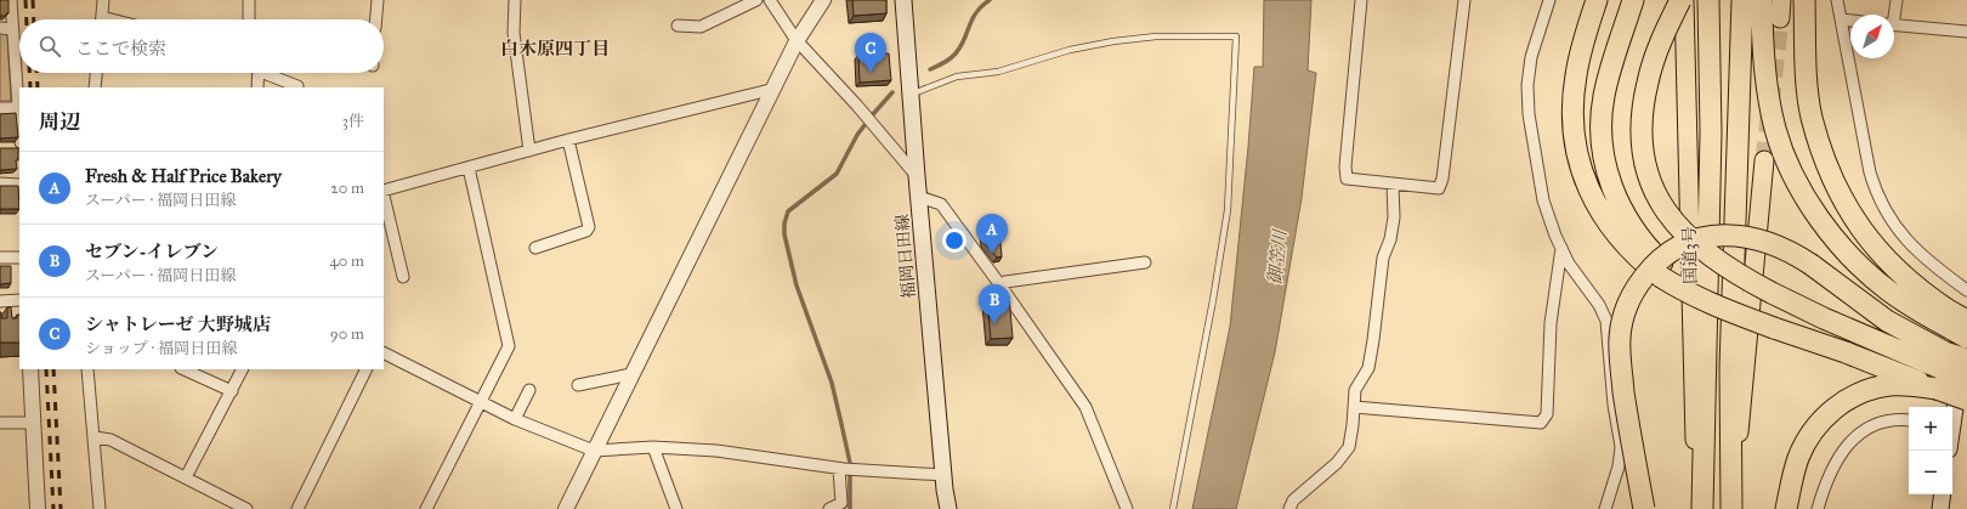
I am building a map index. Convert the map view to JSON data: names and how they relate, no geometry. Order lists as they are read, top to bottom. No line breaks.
{"streets":{"highway":["国道3号"],"main road":["福岡日田線"]},"districts":["白木原四丁目"],"water":["御笠川"],"north":"top right","page":{"search":"ここで検索","pins":["C","A","B"],"heading":["周辺","3件"],"list":[{"mark":"A","name":"Fresh & Half Price Bakery","note":"スーパー · 福岡日田線","value":"20 m"},{"mark":"B","name":"セブン-イレブン","note":"スーパー · 福岡日田線","value":"40 m"},{"mark":"C","name":"シャトレーゼ 大野城店","note":"ショップ · 福岡日田線","value":"90 m"}],"map_buttons":["+","−"]}}
